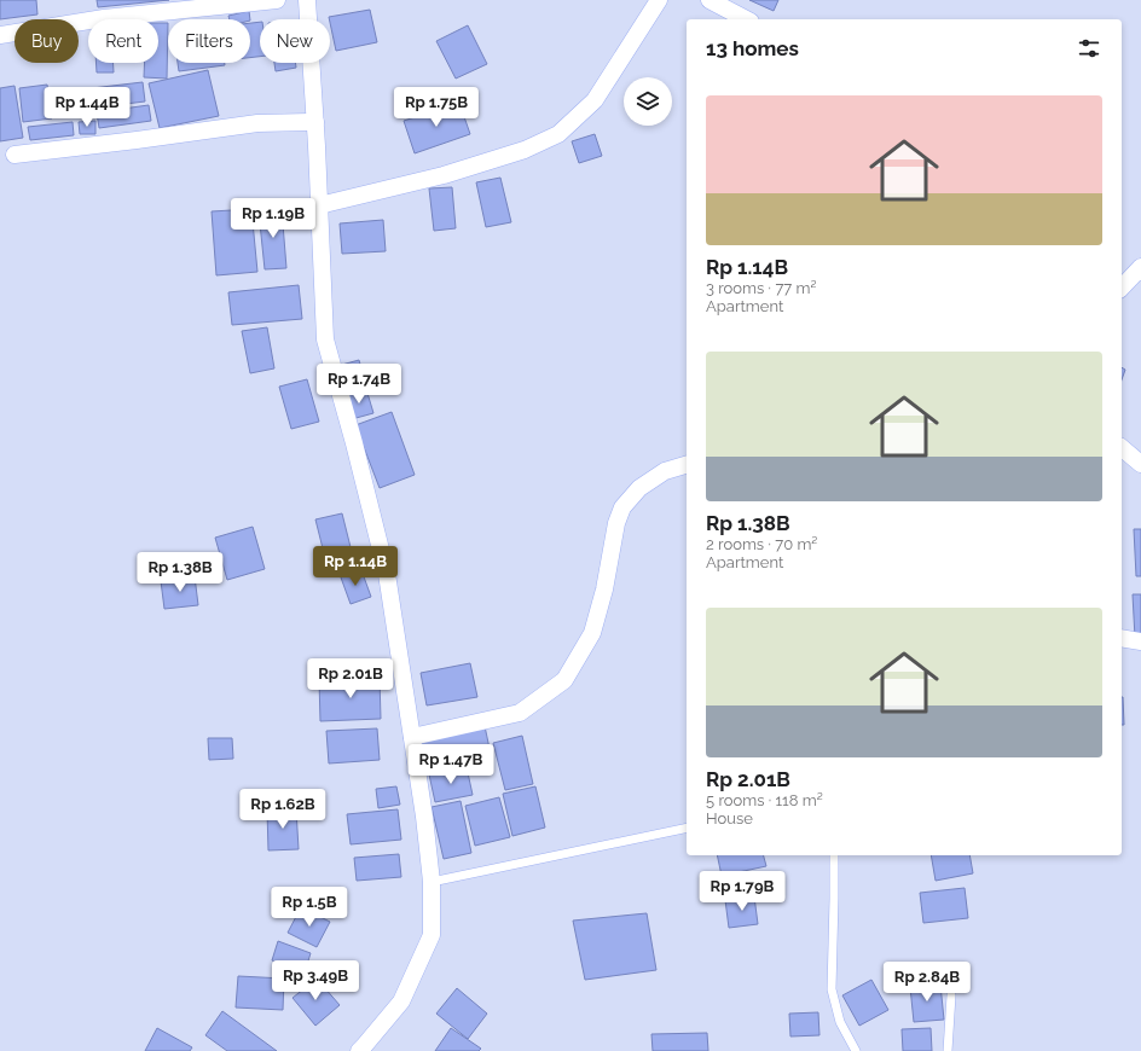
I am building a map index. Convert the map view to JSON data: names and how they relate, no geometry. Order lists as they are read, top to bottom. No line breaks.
{"page":{"chip":["Buy","Rent","Filters","New"],"heading":"13 homes","list":[{"name":"Rp 1.14B","note":"3 rooms · 77 m² · Apartment"},{"name":"Rp 1.38B","note":"2 rooms · 70 m² · Apartment"},{"name":"Rp 2.01B","note":"5 rooms · 118 m² · House"}],"price":["Rp 1.44B","Rp 1.75B","Rp 1.19B","Rp 1.74B","Rp 1.14B","Rp 1.38B","Rp 2.01B","Rp 1.47B","Rp 1.62B","Rp 1.79B","Rp 1.5B","Rp 3.49B","Rp 2.84B"]}}
